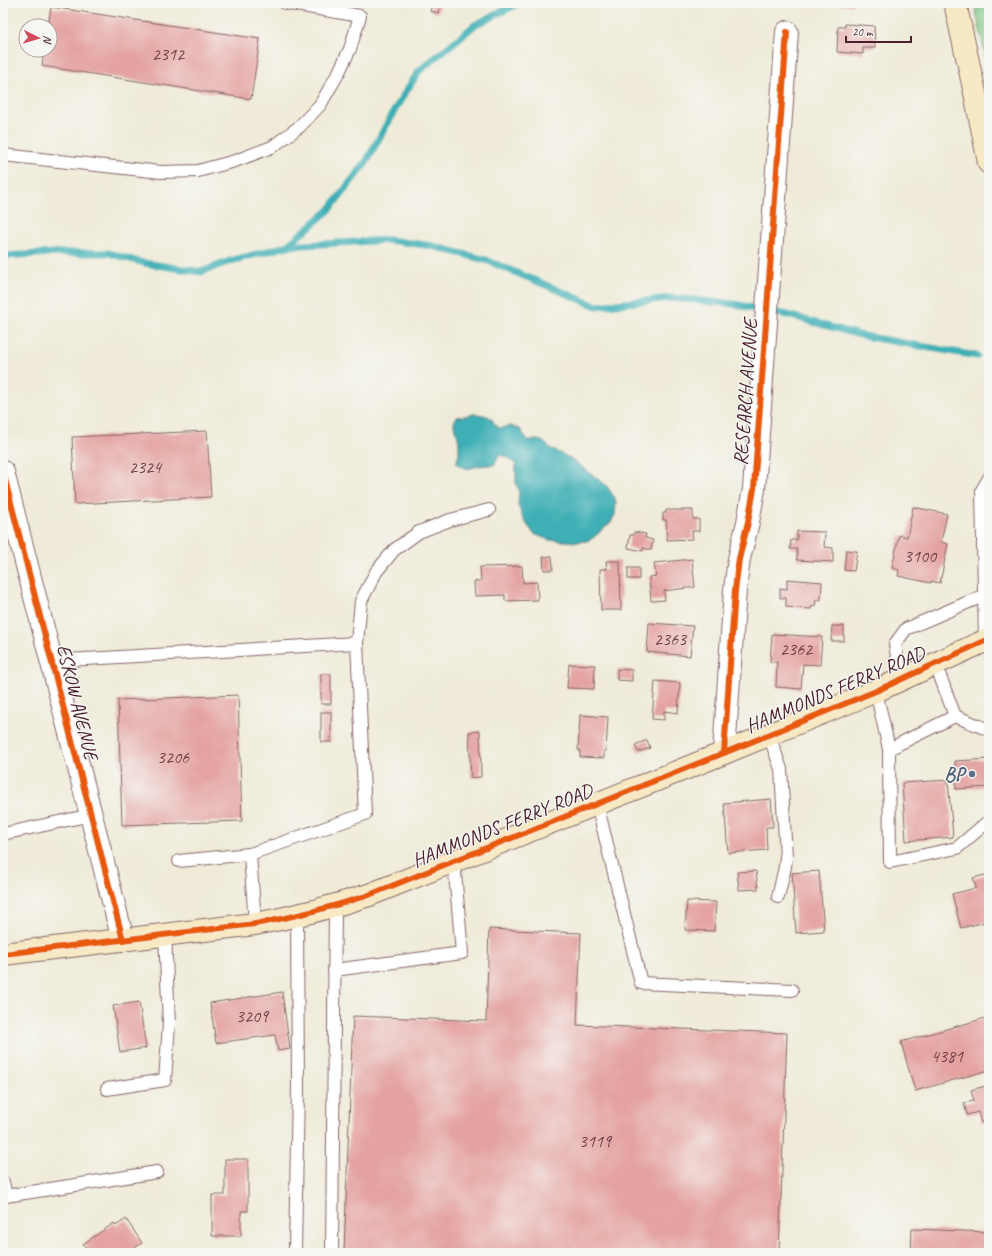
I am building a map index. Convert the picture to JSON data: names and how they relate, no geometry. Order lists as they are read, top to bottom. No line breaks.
{"streets":{"street":["RESEARCH AVENUE","HAMMONDS FERRY ROAD","ESKOW AVENUE"]},"crossings":[["RESEARCH AVENUE","HAMMONDS FERRY ROAD"],["HAMMONDS FERRY ROAD","ESKOW AVENUE"]],"places":["BP"],"house_numbers":["2312","2324","3100","2363","2362","3206","3209","4381","3119"],"scale_bar":"20 m","north":"right"}
